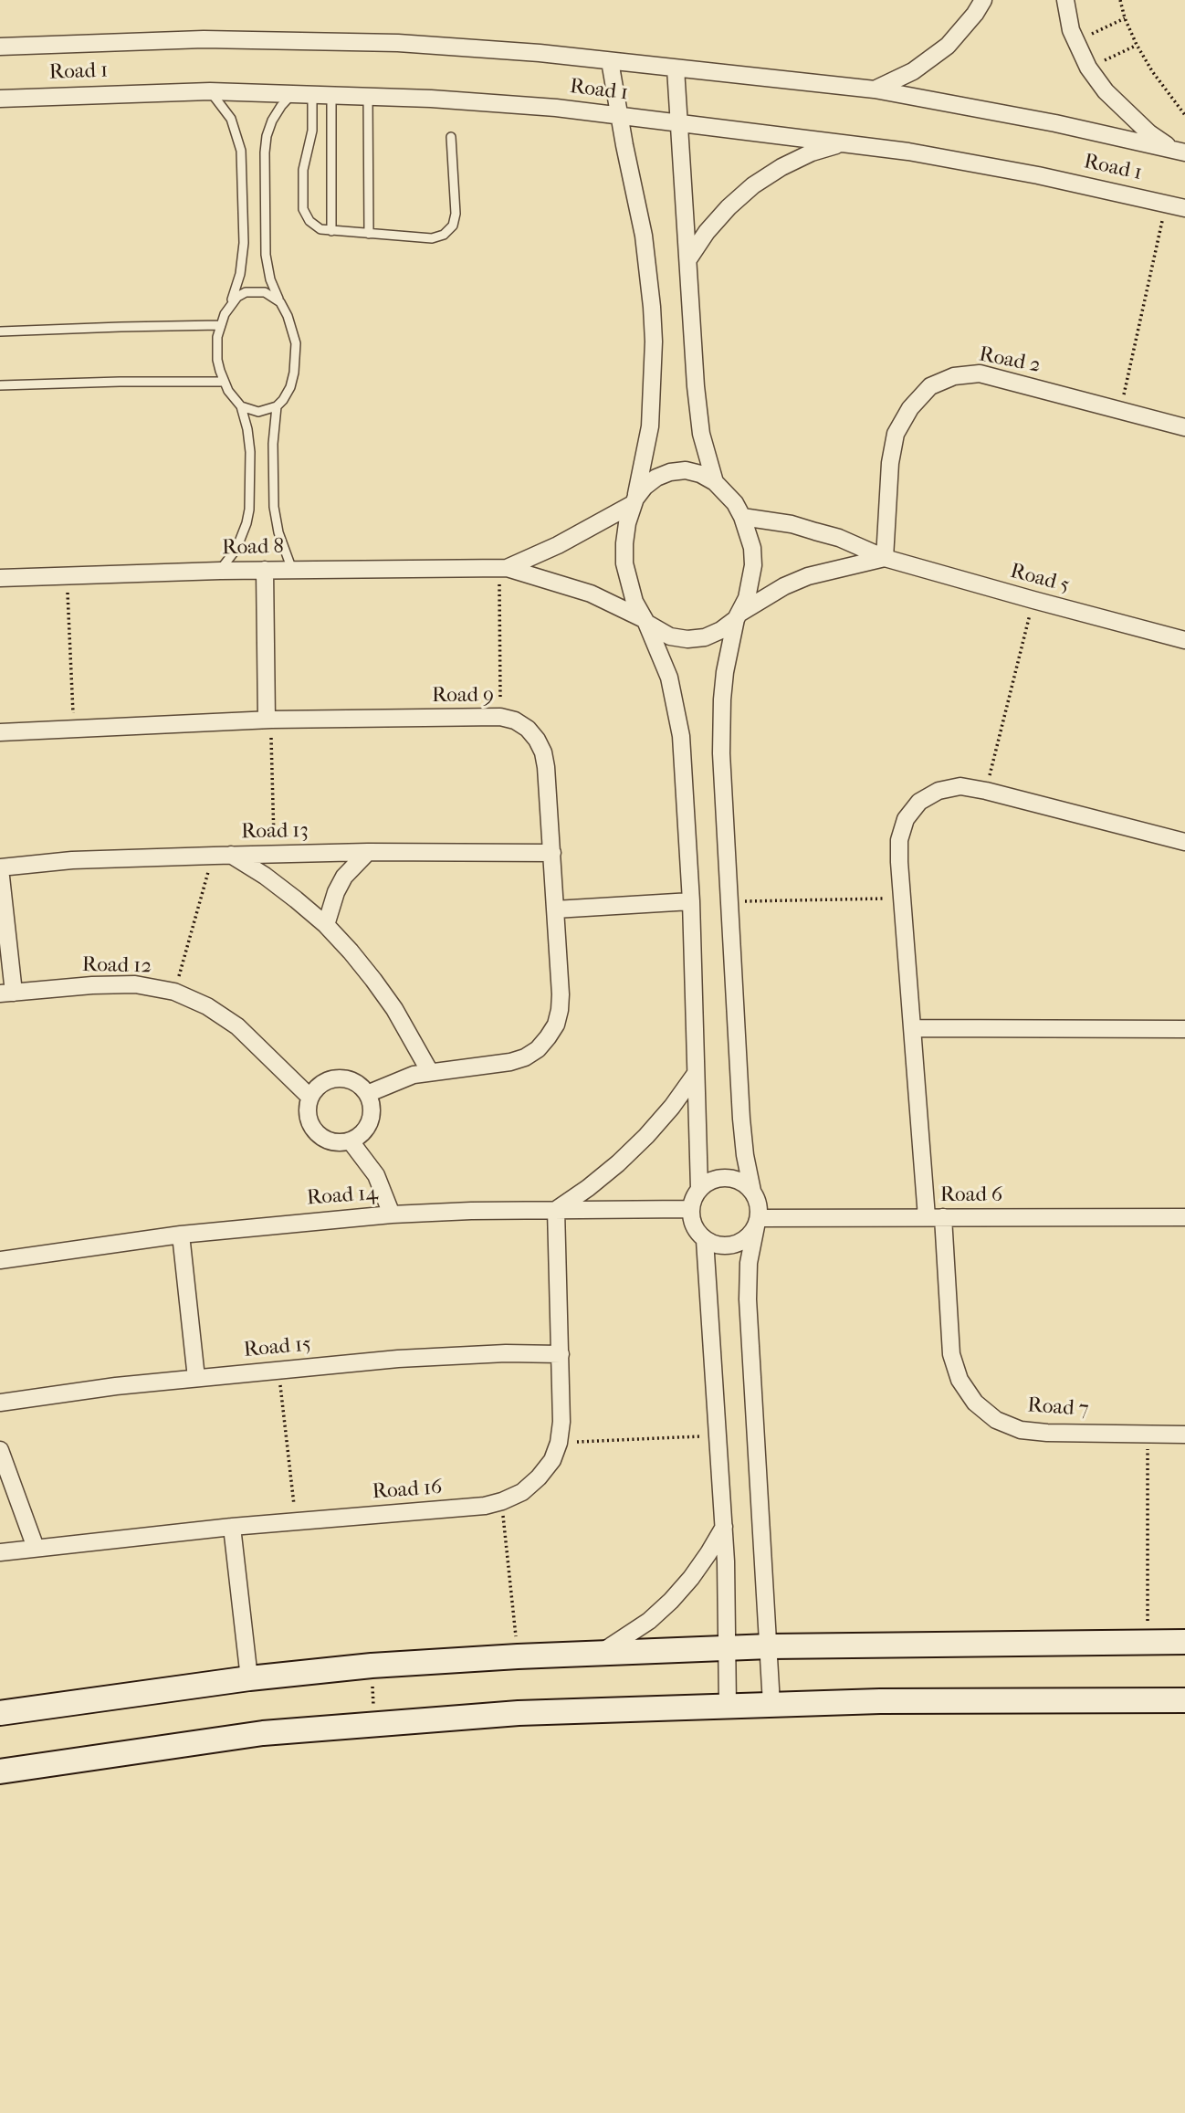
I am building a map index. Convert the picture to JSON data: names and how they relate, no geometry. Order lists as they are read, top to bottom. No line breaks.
{"streets":{"street":["Road 1","Road 2","Road 8","Road 5","Road 9","Road 13","Road 12","Road 6","Road 14","Road 15","Road 7","Road 16"]},"crossings":[["Road 2","Road 5"],["Road 8","Road 5"],["Road 9","Road 13"],["Road 9","Road 12"],["Road 6","Road 14"],["Road 6","Road 7"],["Road 14","Road 16"],["Road 15","Road 16"]]}
